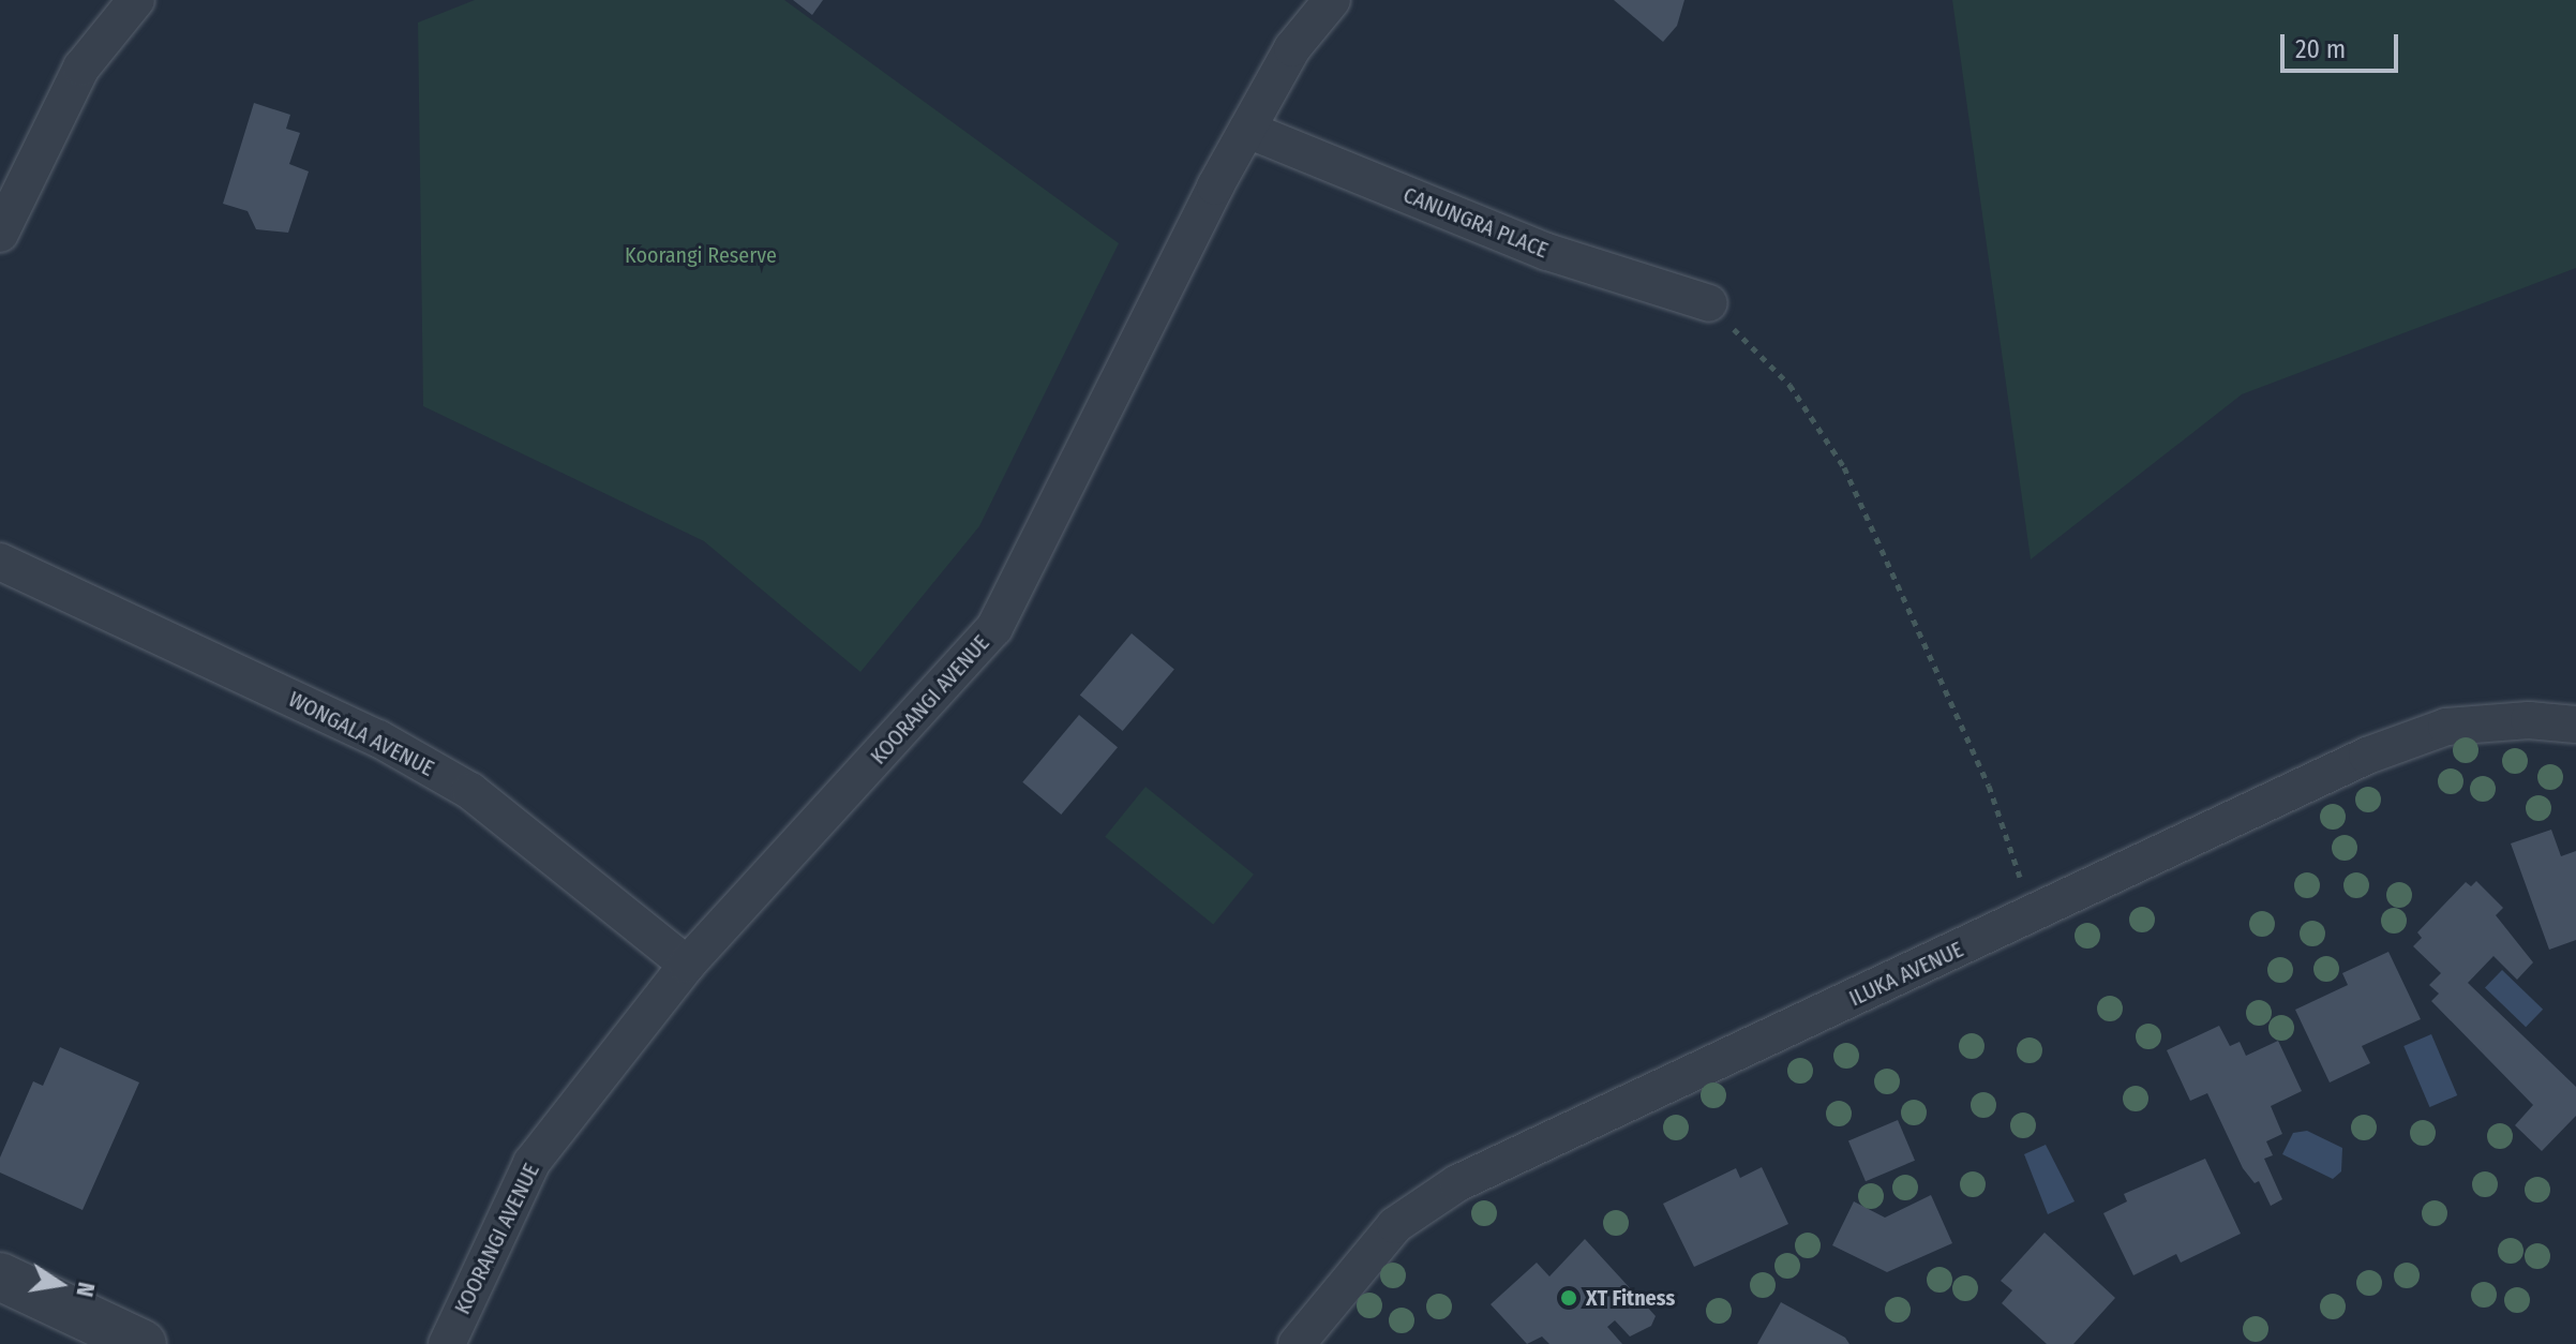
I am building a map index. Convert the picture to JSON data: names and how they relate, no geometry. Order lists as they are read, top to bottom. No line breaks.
{"streets":{"street":["CANUNGRA PLACE","KOORANGI AVENUE","WONGALA AVENUE","ILUKA AVENUE"]},"crossings":[["CANUNGRA PLACE","KOORANGI AVENUE"],["KOORANGI AVENUE","WONGALA AVENUE"]],"parks":["Koorangi Reserve"],"places":["XT Fitness"],"scale_bar":"20 m","north":"right"}
